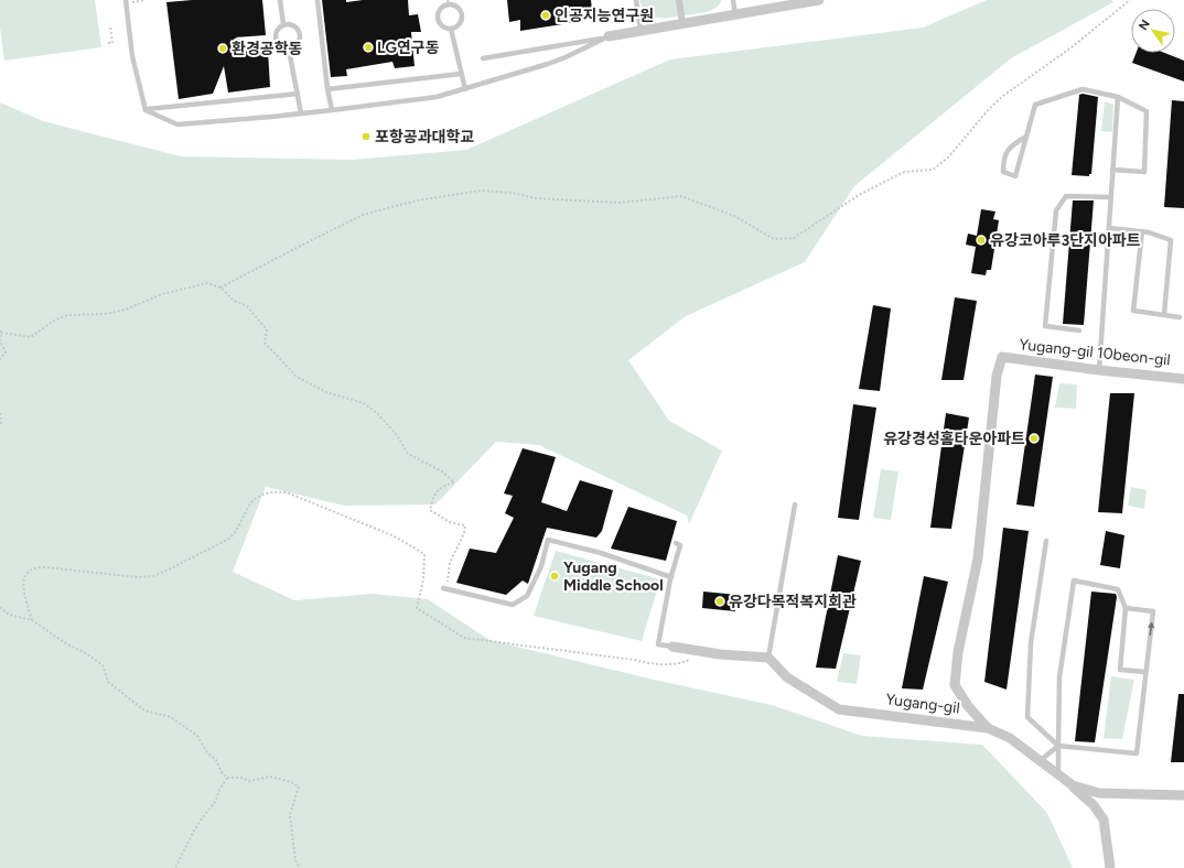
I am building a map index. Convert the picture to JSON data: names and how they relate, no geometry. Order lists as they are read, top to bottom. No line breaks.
{"streets":{"street":["Yugang-gil 10beon-gil","Yugang-gil"]},"crossings":[["Yugang-gil 10beon-gil","Yugang-gil"]],"places":["인공지능연구원","LG연구동","환경공학동","포항공과대학교","유강코아루3단지아파트","유강경성홈타운아파트","Yugang Middle School","유강다목적복지회관"],"north":"top left"}
